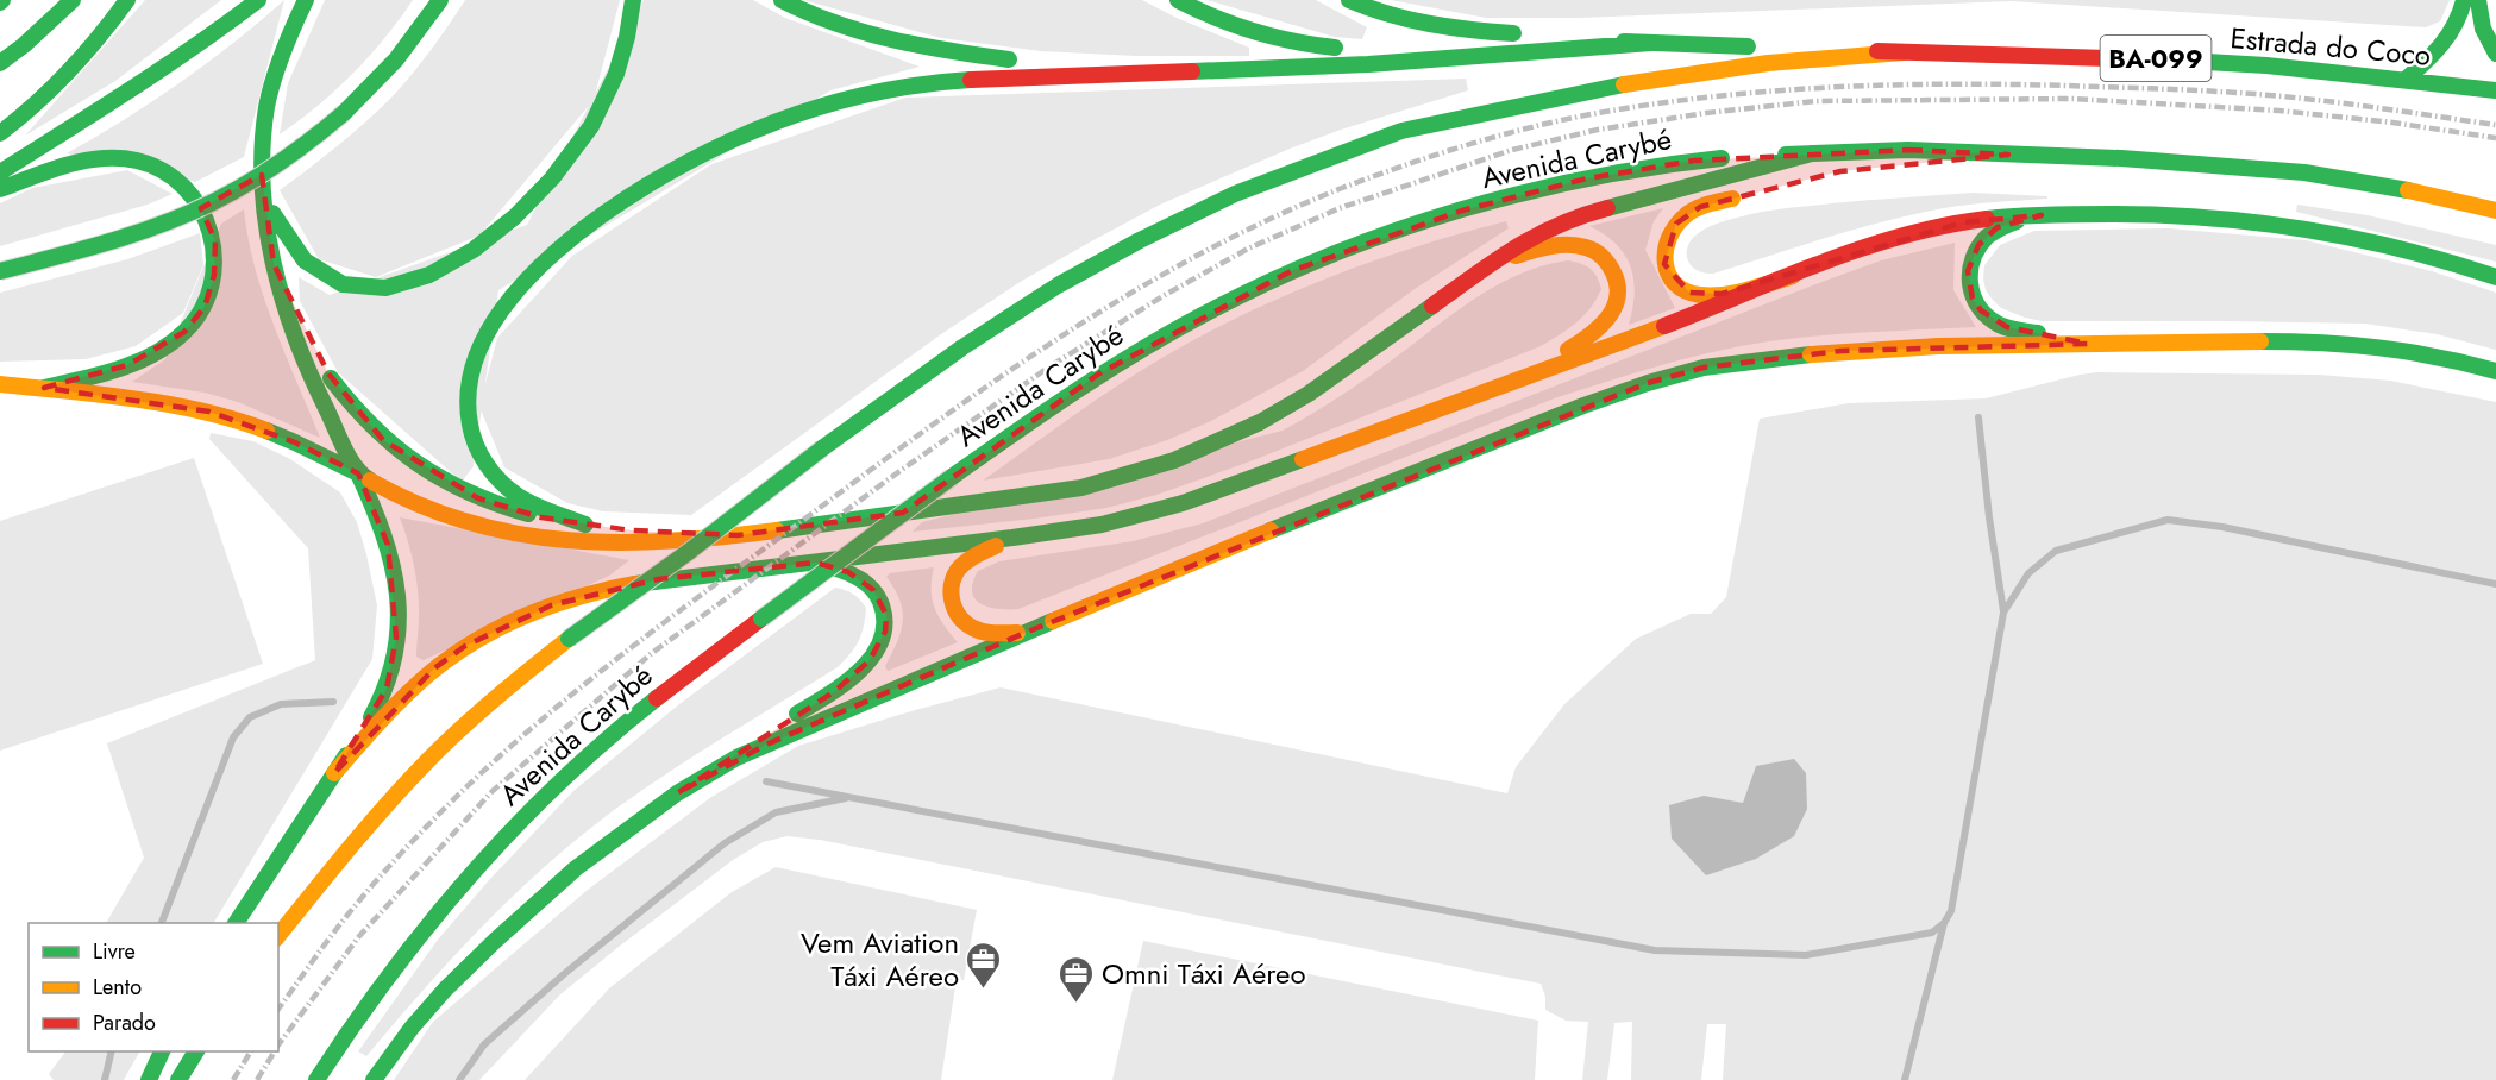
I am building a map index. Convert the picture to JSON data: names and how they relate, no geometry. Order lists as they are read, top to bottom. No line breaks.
{"streets":{"main road":["Estrada do Coco","BA-099","Avenida Carybé"]},"places":{"office":["Vem Aviation Táxi Aéreo","Omni Táxi Aéreo"]},"legend":["Livre","Lento","Parado"]}
